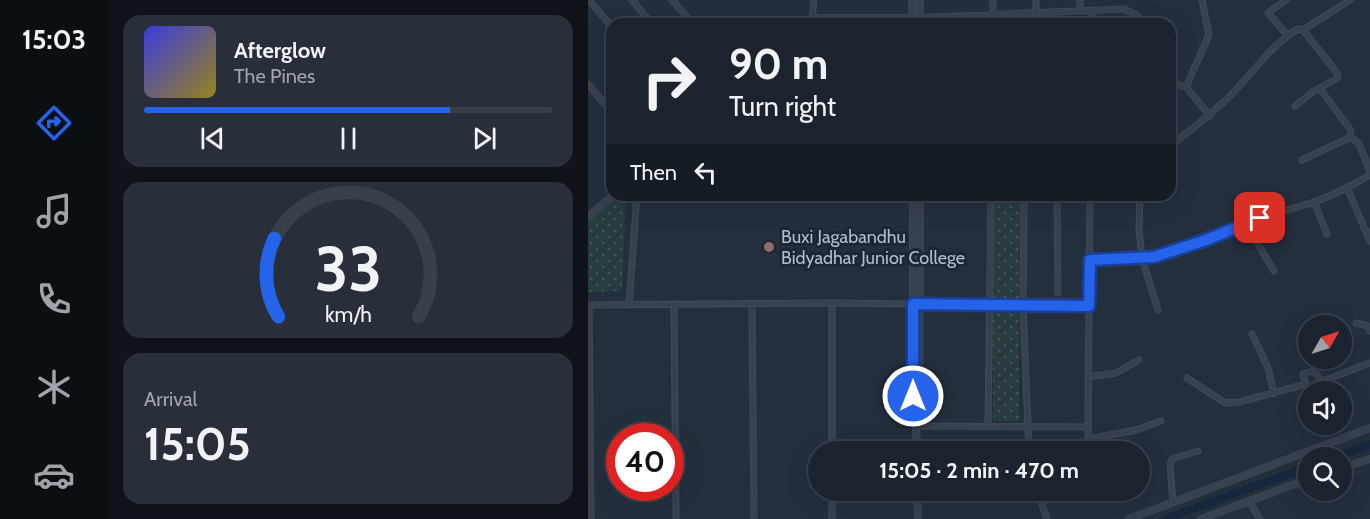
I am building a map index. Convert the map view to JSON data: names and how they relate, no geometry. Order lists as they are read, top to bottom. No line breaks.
{"places":["Buxi Jagabandhu Bidyadhar Junior College"],"north":"top right","page":{"tabs":"15:03","turn":["90 m","Turn right"],"song":["Afterglow","The Pines"],"then":"Then","tile":["Arrival","15:05"],"limit":"40","trip":"15:05 · 2 min · 470 m","gauge":["33","km/h"]}}
